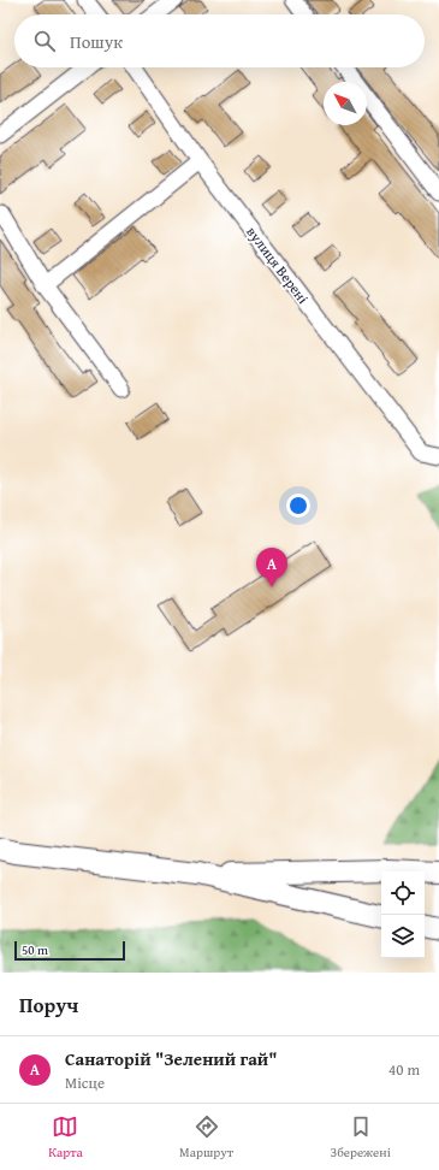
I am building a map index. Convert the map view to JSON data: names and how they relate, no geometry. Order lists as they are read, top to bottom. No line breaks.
{"streets":{"street":["вулиця Верені"]},"scale_bar":"50 m","north":"top left","page":{"search":"Пошук","pins":"A","scale":"50 m","heading":"Поруч","list":[{"mark":"A","name":"Санаторій \"Зелений гай\"","note":"Місце","value":"40 m"}],"nav":["Карта","Маршрут","Збережені"]}}
